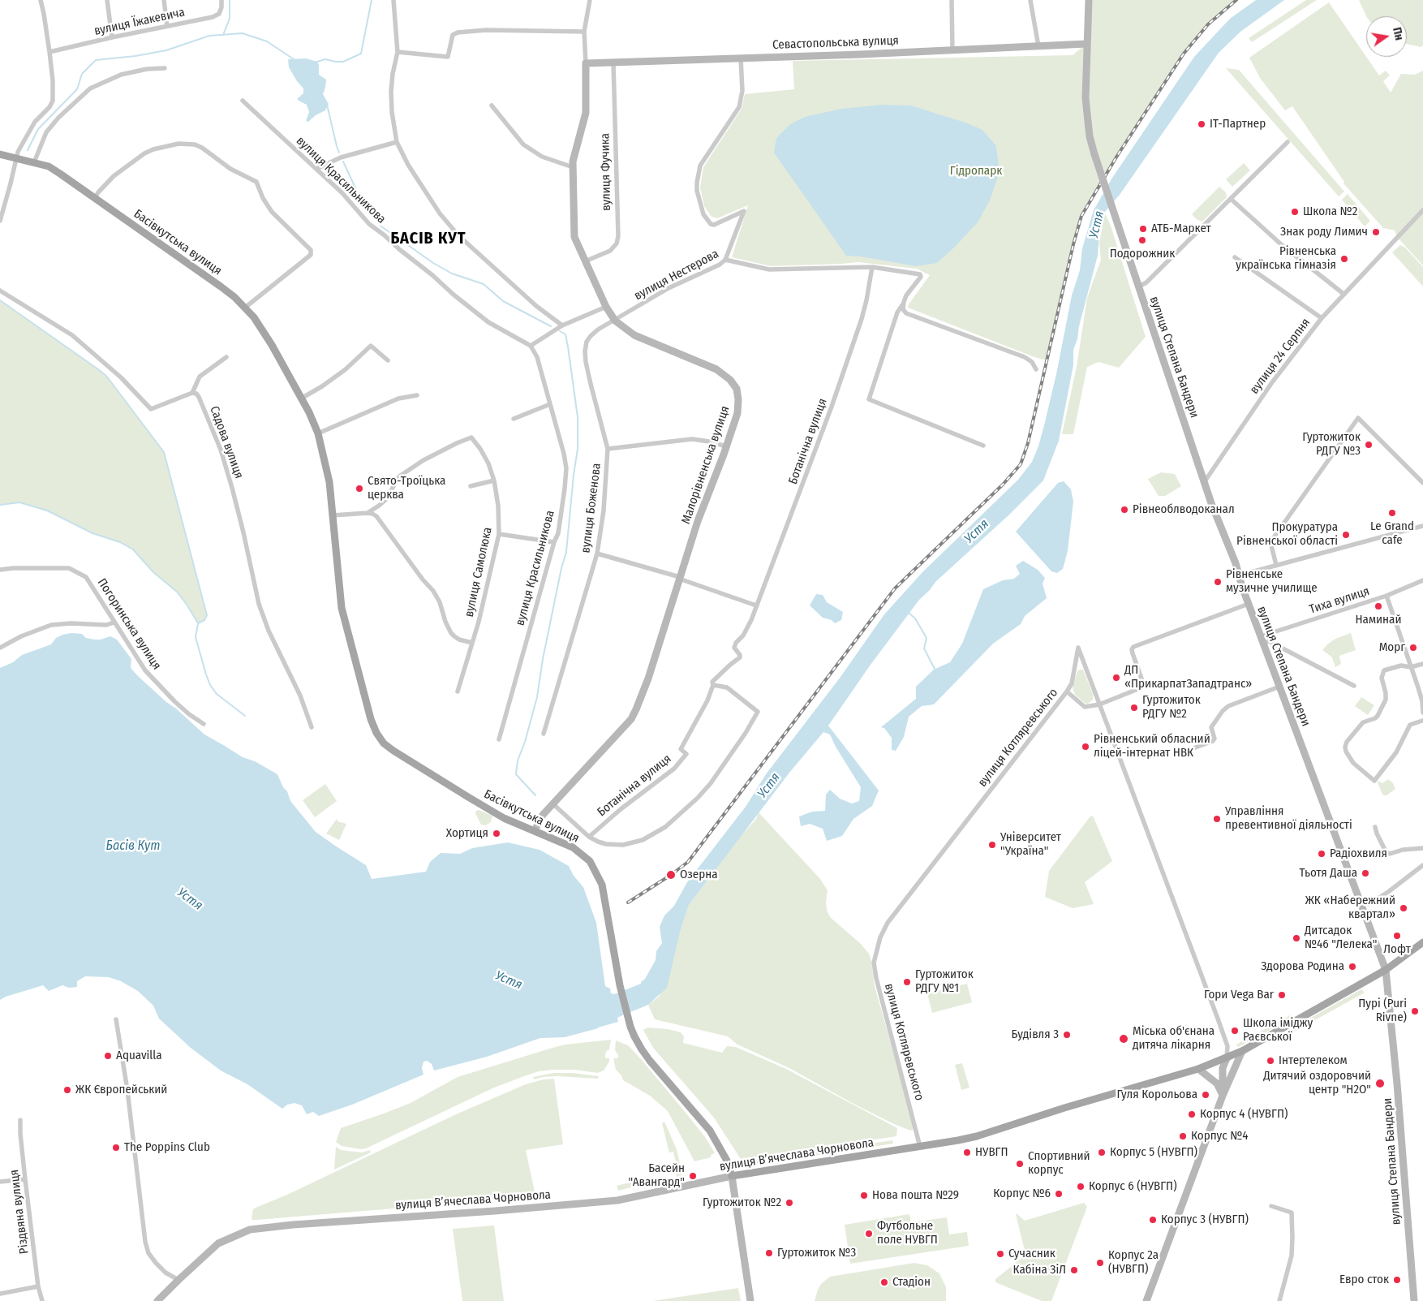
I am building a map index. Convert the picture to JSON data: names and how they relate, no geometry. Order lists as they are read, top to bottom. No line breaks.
{"streets":{"main road":["Севастопольська вулиця","Басівкутська вулиця","вулиця Степана Бандери","Малорівненська вулиця","вулиця Вʼячеслава Чорновола"],"street":["вулиця Їжакевича","вулиця Фучика","вулиця Красильникова","вулиця Нестерова","вулиця 24 Серпня","Ботанічна вулиця","Садова вулиця","вулиця Боженова","вулиця Самолюка","Тиха вулиця","Погоринська вулиця","вулиця Котляревського","Різдвяна вулиця"]},"crossings":[["Севастопольська вулиця","вулиця Фучика"],["Севастопольська вулиця","вулиця Степана Бандери"],["Севастопольська вулиця","Малорівненська вулиця"],["вулиця Фучика","Малорівненська вулиця"],["Басівкутська вулиця","Малорівненська вулиця"],["Басівкутська вулиця","вулиця Вʼячеслава Чорновола"],["вулиця Нестерова","Ботанічна вулиця"],["вулиця Нестерова","Малорівненська вулиця"],["вулиця Нестерова","вулиця Боженова"],["вулиця 24 Серпня","вулиця Степана Бандери"],["вулиця Степана Бандери","Тиха вулиця"],["вулиця Степана Бандери","вулиця Вʼячеслава Чорновола"],["Малорівненська вулиця","вулиця Боженова"],["вулиця Котляревського","вулиця Вʼячеслава Чорновола"]],"districts":["БАСІВ КУТ"],"water":["Устя","Басів Кут"],"parks":["Гідропарк"],"places":["ІТ-Партнер","Школа №2","АТБ-Маркет","Знак роду Лимич","Подорожник","Рівненська українська гімназія","Гуртожиток РДГУ №3","Свято-Троїцька церква","Рівнеоблводоканал","Le Grand cafe","Прокуратура Рівненської області","Рівненське музичне училище","Наминай","Морг","ДП «ПрикарпатЗападтранс»","Гуртожиток РДГУ №2","Рівненський обласний ліцей-інтернат НВК","Управління превентивної діяльності","Хортиця","Університет \"Україна\"","Радіохвиля","Тьотя Даша","Озерна","ЖК «Набережний квартал»","Лофт","Дитсадок №46 \"Лелека\"","Здорова Родина","Гуртожиток РДГУ №1","Гори Vega Bar","Пурі (Puri Rivne)","Школа іміджу Раєвської","Будівля 3","Міська об'єнана дитяча лікарня","Aquavilla","Інтертелеком","Дитячий оздоровчий центр \"H2O\"","ЖК Європейський","Гуля Корольова","Корпус 4 (НУВГП)","Корпус №4","The Poppins Club","НУВГП","Корпус 5 (НУВГП)","Спортивний корпус","Басейн \"Авангард\"","Корпус 6 (НУВГП)","Корпус №6","Нова пошта №29","Гуртожиток №2","Корпус 3 (НУВГП)","Футбольне поле НУВГП","Гуртожиток №3","Сучасник","Корпус 2а (НУВГП)","Кабіна ЗіЛ","Евро сток","Стадіон"],"north":"right"}
